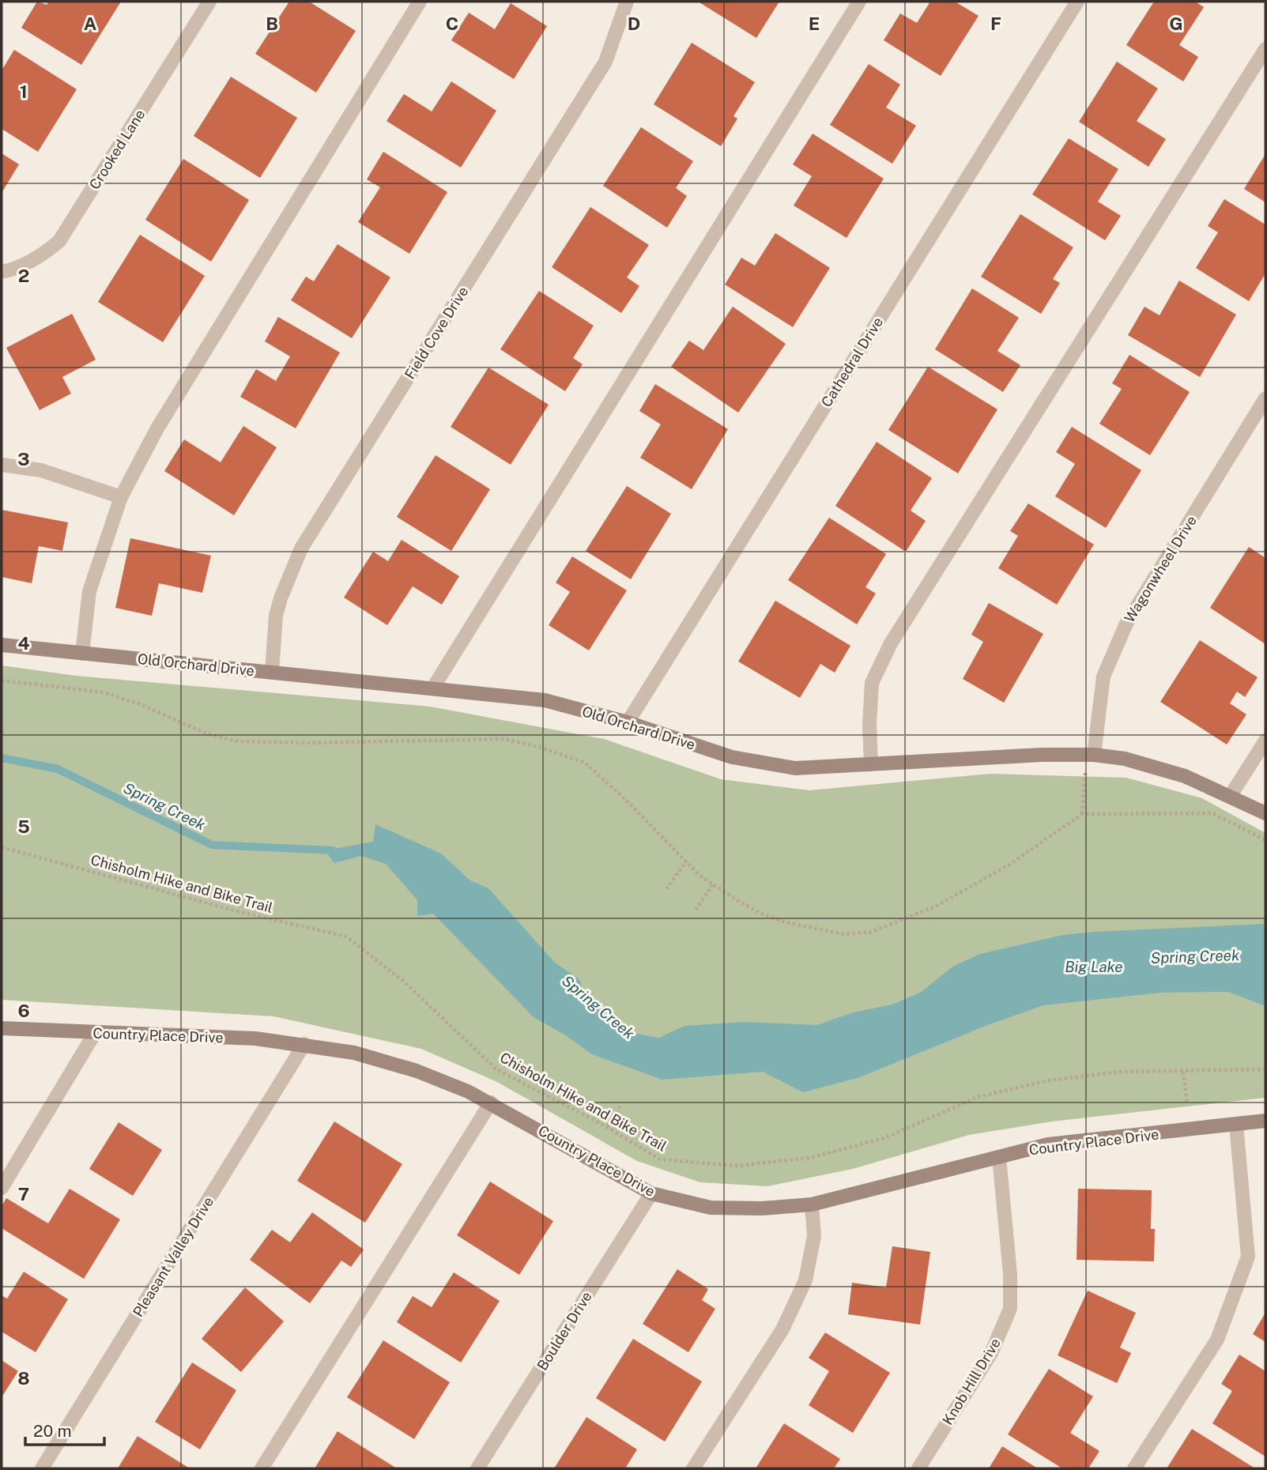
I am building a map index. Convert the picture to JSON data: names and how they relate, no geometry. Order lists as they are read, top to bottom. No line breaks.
{"streets":{"street":["Crooked Lane","Field Cove Drive","Cathedral Drive","Wagonwheel Drive","Old Orchard Drive","Country Place Drive","Pleasant Valley Drive","Boulder Drive","Knob Hill Drive"],"path":["Chisholm Hike and Bike Trail"]},"crossings":[["Field Cove Drive","Old Orchard Drive"],["Cathedral Drive","Old Orchard Drive"],["Wagonwheel Drive","Old Orchard Drive"],["Country Place Drive","Pleasant Valley Drive"],["Country Place Drive","Boulder Drive"],["Country Place Drive","Knob Hill Drive"]],"water":["Spring Creek","Big Lake"],"scale_bar":"20 m","grid":{"columns":["A","B","C","D","E","F","G"],"rows":["1","2","3","4","5","6","7","8"]}}
